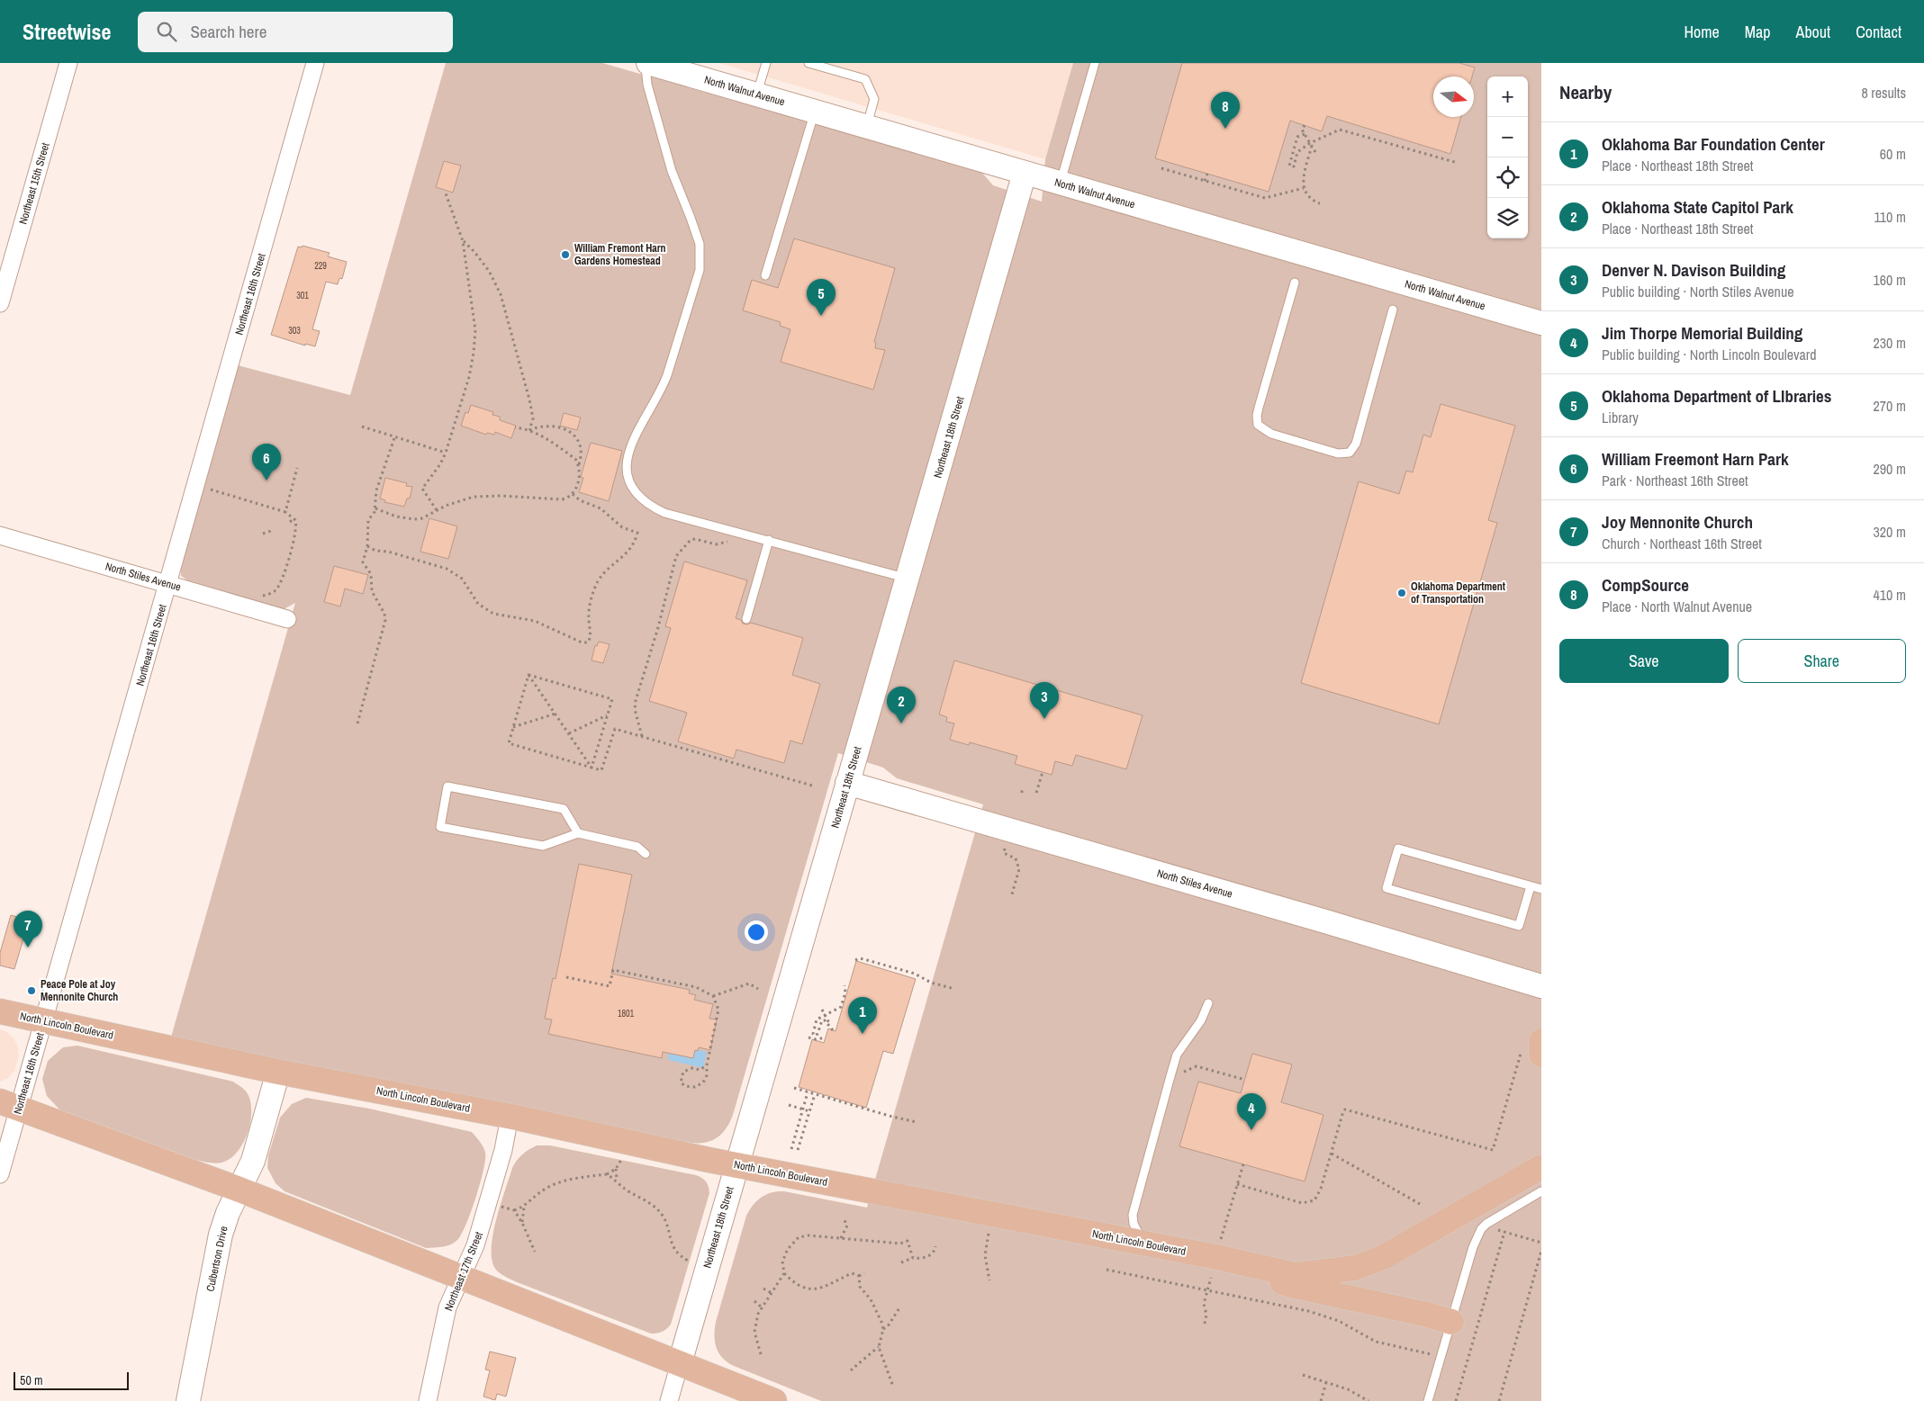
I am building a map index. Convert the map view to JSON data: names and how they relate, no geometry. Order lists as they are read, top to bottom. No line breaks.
{"streets":{"main road":["North Lincoln Boulevard"],"street":["North Walnut Avenue","Northeast 15th Street","Northeast 16th Street","Northeast 18th Street","North Stiles Avenue","Culbertson Drive","Northeast 17th Street"]},"crossings":[["North Walnut Avenue","Northeast 18th Street"],["Northeast 16th Street","North Stiles Avenue"],["Northeast 16th Street","North Lincoln Boulevard"],["Northeast 18th Street","North Stiles Avenue"],["Northeast 18th Street","North Lincoln Boulevard"],["North Lincoln Boulevard","Culbertson Drive"],["North Lincoln Boulevard","Northeast 17th Street"]],"places":["William Fremont Harn Gardens Homestead","Oklahoma Department of Transportation","Peace Pole at Joy Mennonite Church"],"house_numbers":["229","301","303","1801"],"scale_bar":"50 m","north":"right","page":{"header":"Streetwise","search":"Search here","nav":["Home","Map","About","Contact"],"heading":["Nearby","8 results"],"map_buttons":["+","−"],"pins":["8","5","6","3","2","7","1","4"],"list":[{"mark":"1","name":"Oklahoma Bar Foundation Center","note":"Place · Northeast 18th Street","value":"60 m"},{"mark":"2","name":"Oklahoma State Capitol Park","note":"Place · Northeast 18th Street","value":"110 m"},{"mark":"3","name":"Denver N. Davison Building","note":"Public building · North Stiles Avenue","value":"160 m"},{"mark":"4","name":"Jim Thorpe Memorial Building","note":"Public building · North Lincoln Boulevard","value":"230 m"},{"mark":"5","name":"Oklahoma Department of LIbraries","note":"Library","value":"270 m"},{"mark":"6","name":"William Freemont Harn Park","note":"Park · Northeast 16th Street","value":"290 m"},{"mark":"7","name":"Joy Mennonite Church","note":"Church · Northeast 16th Street","value":"320 m"},{"mark":"8","name":"CompSource","note":"Place · North Walnut Avenue","value":"410 m"}],"buttons":["Save","Share"],"scale":"50 m"}}
